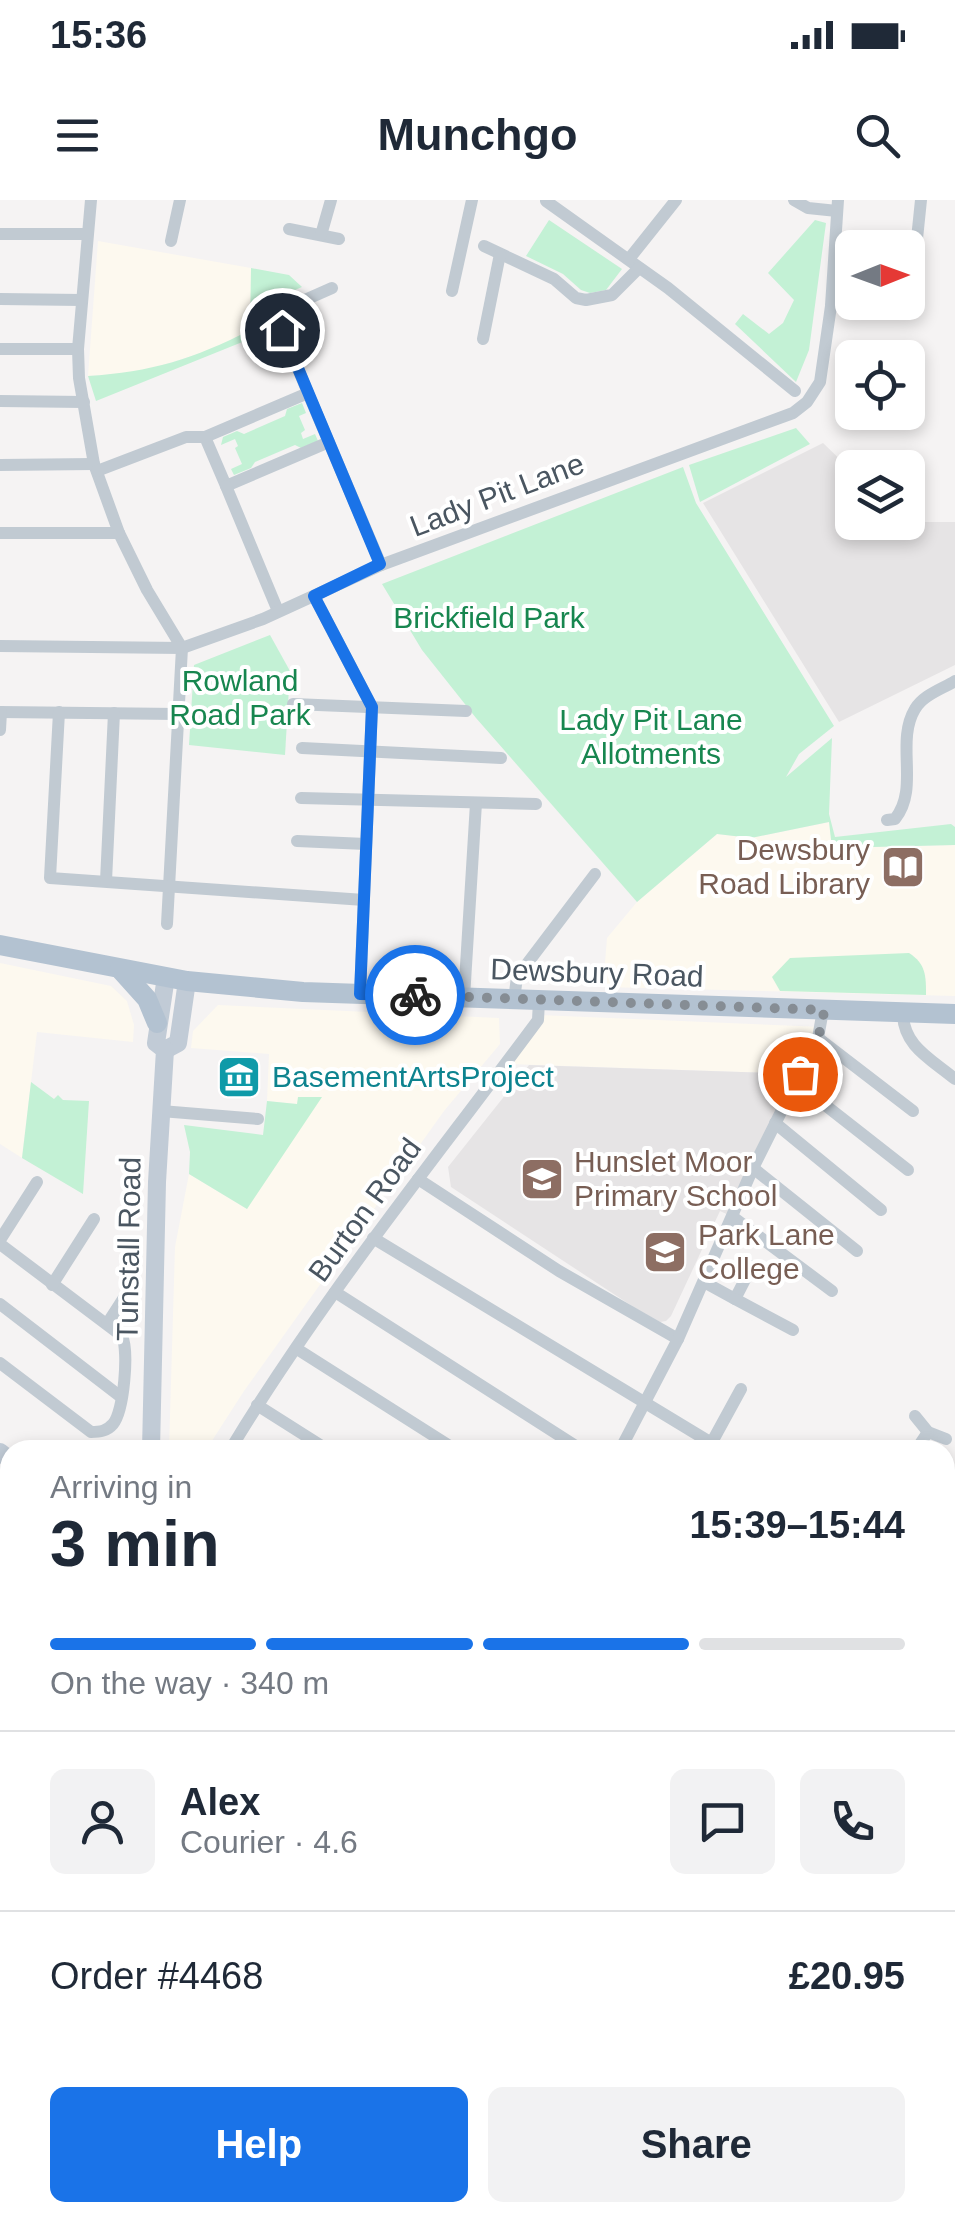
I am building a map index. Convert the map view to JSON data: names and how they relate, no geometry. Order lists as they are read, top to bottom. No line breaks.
{"streets":{"main road":["Dewsbury Road"],"street":["Lady Pit Lane","Burton Road","Tunstall Road"]},"crossings":[["Dewsbury Road","Burton Road"],["Dewsbury Road","Tunstall Road"]],"parks":["Brickfield Park","Rowland Road Park","Lady Pit Lane Allotments"],"places":{"library":["Dewsbury Road Library"],"museum":["BasementArtsProject"],"school or university":["Hunslet Moor Primary School","Park Lane College"]},"north":"right","page":{"status":"15:36","header":"Munchgo","heading":["3 min","Arriving in","15:39–15:44"],"panel":["Alex","Courier · 4.6","Order #4468","£20.95"],"bar":"On the way · 340 m","buttons":["Help","Share"]}}
